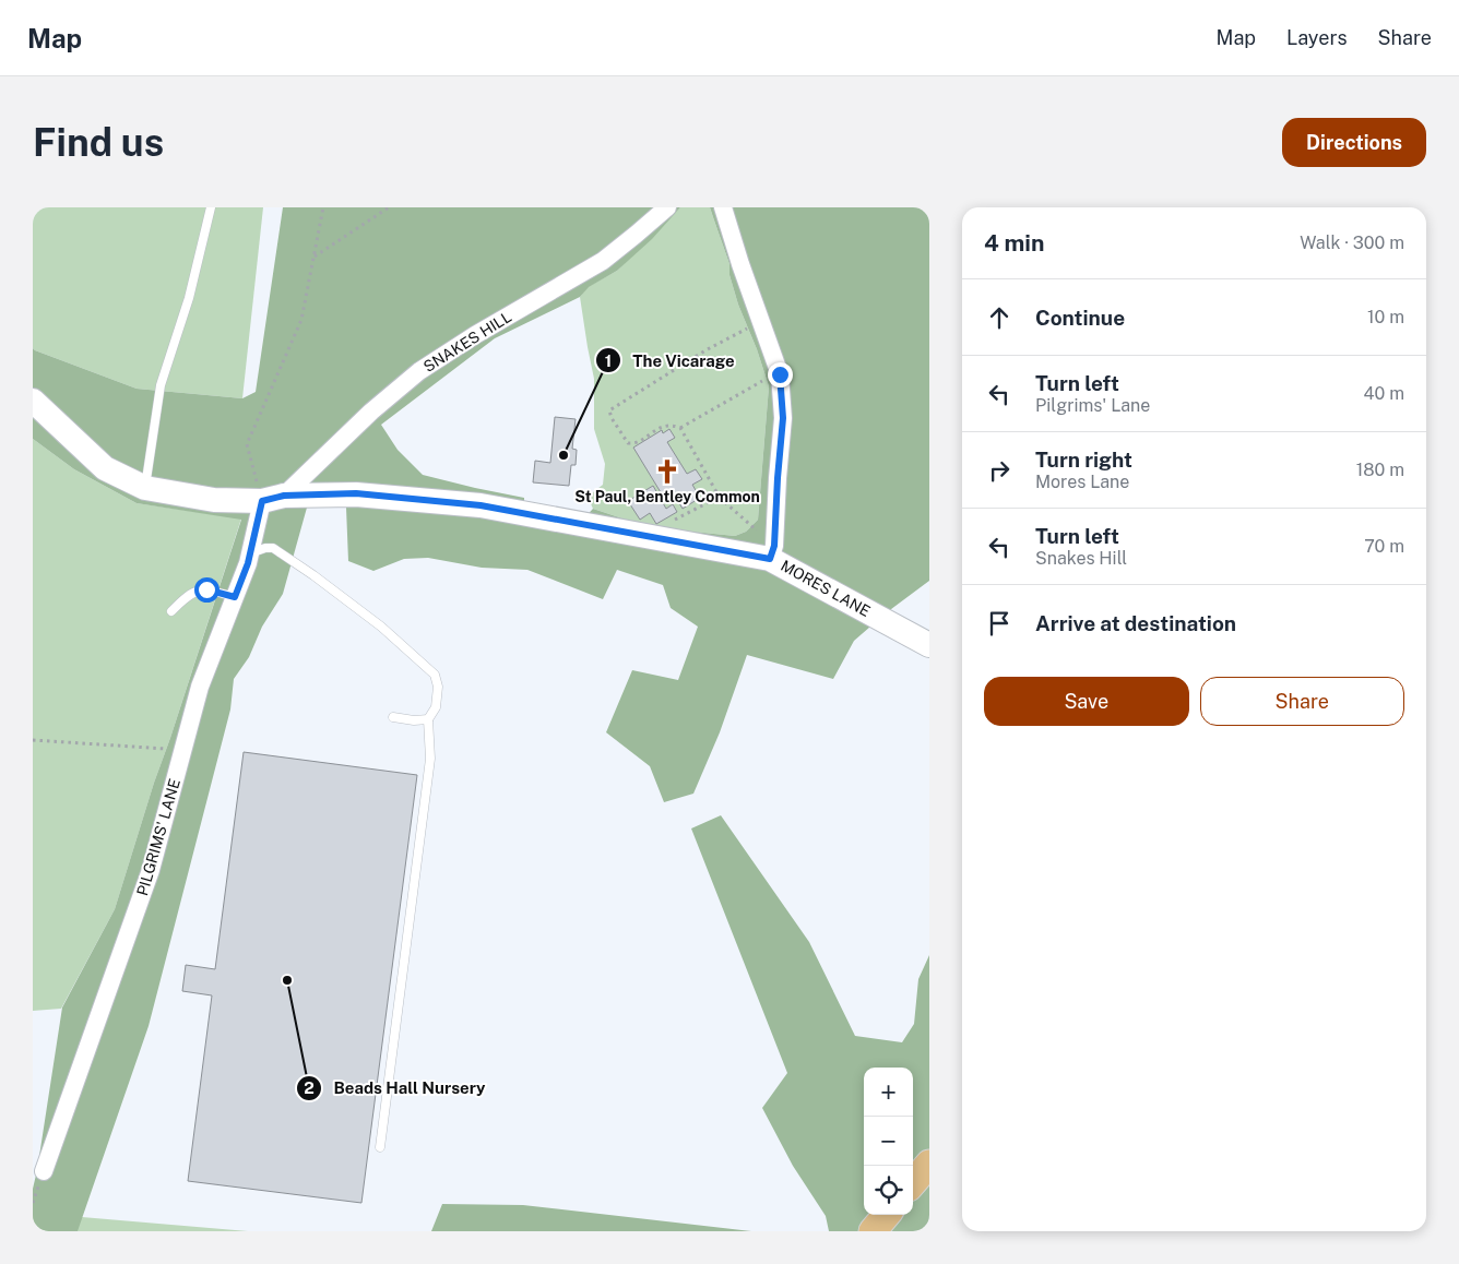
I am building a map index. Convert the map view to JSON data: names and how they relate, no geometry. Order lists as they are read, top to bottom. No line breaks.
{"streets":{"street":["SNAKES HILL","MORES LANE","PILGRIMS' LANE"]},"crossings":[["SNAKES HILL","MORES LANE"],["SNAKES HILL","PILGRIMS' LANE"],["MORES LANE","PILGRIMS' LANE"]],"places":{"other":["The Vicarage","Beads Hall Nursery"],"church":["St Paul, Bentley Common"]},"page":{"header":"Map","nav":["Map","Layers","Share"],"buttons":["Directions",["Save","Share"]],"title":"Find us","heading":["4 min","Walk · 300 m"],"list":[["Continue","10 m"],["Turn left","Pilgrims' Lane","40 m"],["Turn right","Mores Lane","180 m"],["Turn left","Snakes Hill","70 m"],"Arrive at destination"],"map_buttons":["+","−"]}}
